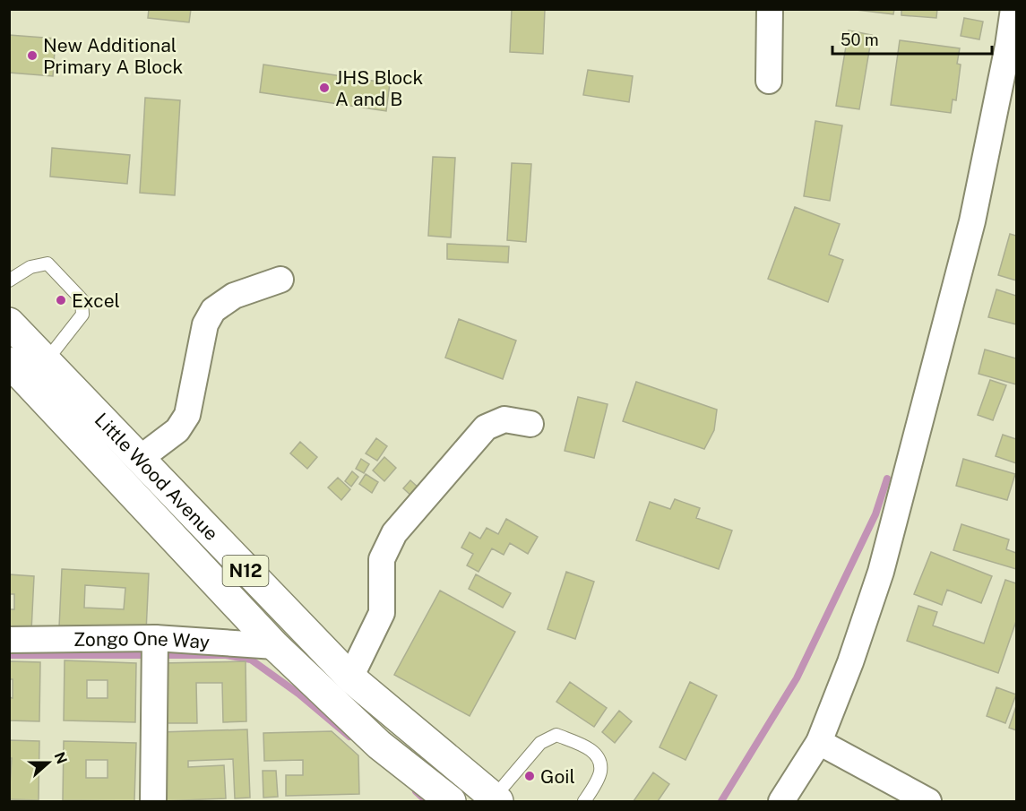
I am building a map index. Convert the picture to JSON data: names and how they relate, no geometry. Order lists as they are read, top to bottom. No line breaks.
{"streets":{"highway":["Little Wood Avenue","N12"],"street":["Zongo One Way"]},"crossings":[["Little Wood Avenue","Zongo One Way"]],"places":["New Additional Primary A Block","JHS Block A and B","Excel","Goil"],"scale_bar":"50 m","north":"right"}
